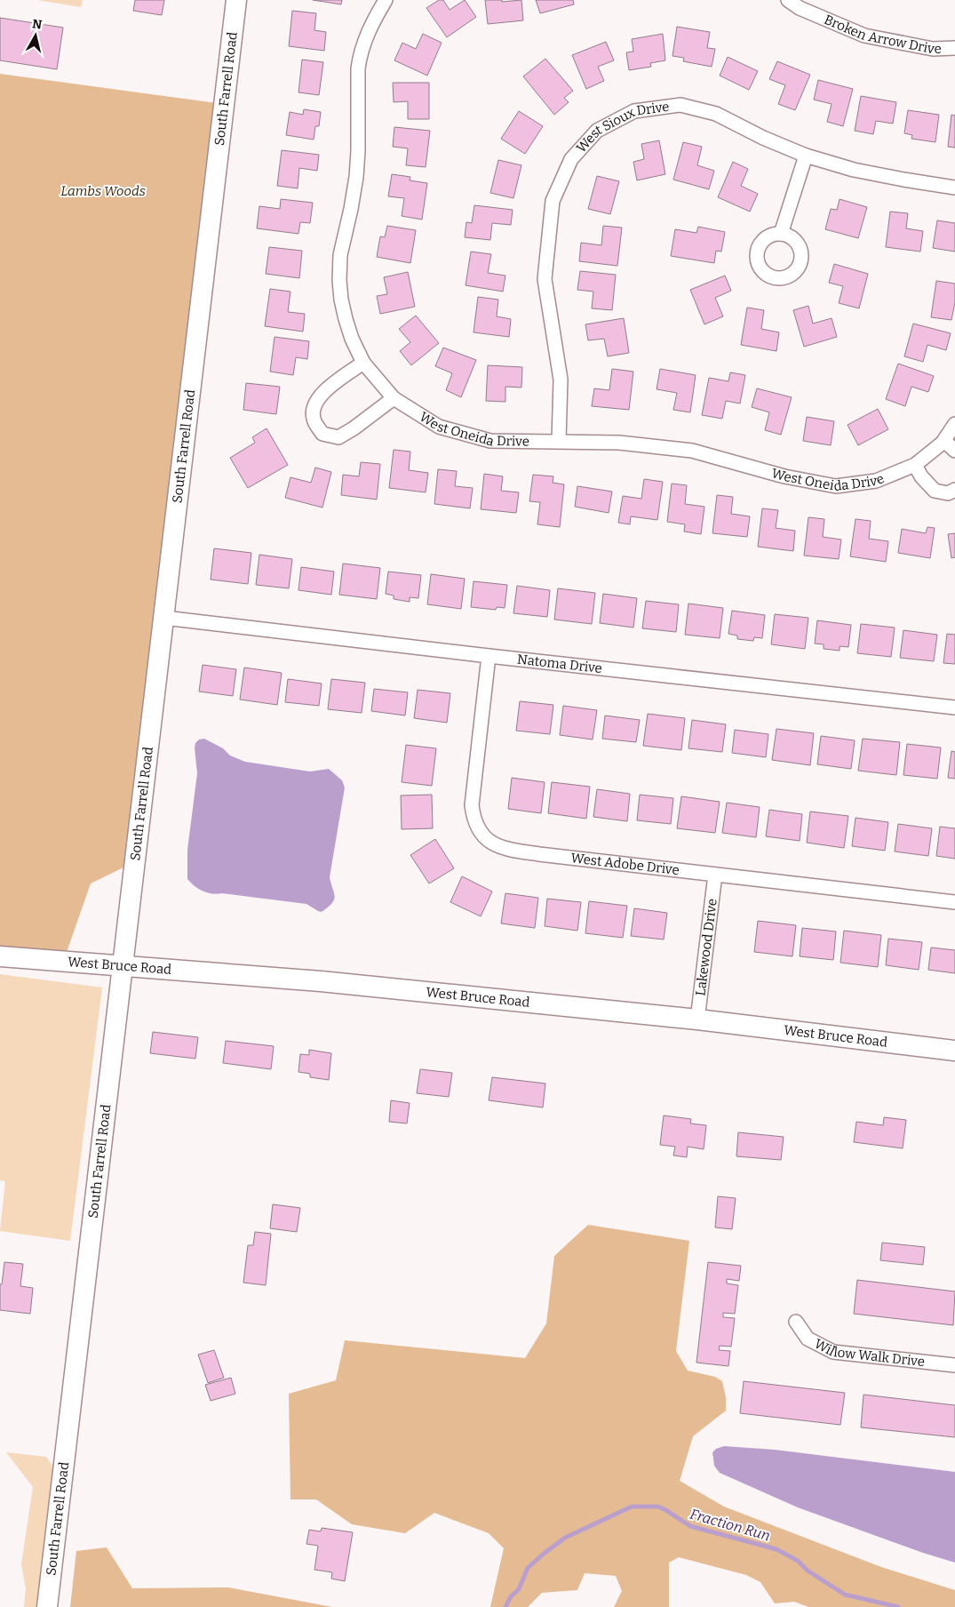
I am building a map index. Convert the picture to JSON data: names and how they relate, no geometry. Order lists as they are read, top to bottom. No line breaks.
{"streets":{"street":["Broken Arrow Drive","South Farrell Road","West Sioux Drive","West Oneida Drive","Natoma Drive","West Adobe Drive","Lakewood Drive","West Bruce Road","Willow Walk Drive"]},"crossings":[["South Farrell Road","Natoma Drive"],["South Farrell Road","West Bruce Road"],["West Sioux Drive","West Oneida Drive"],["Natoma Drive","West Adobe Drive"],["West Adobe Drive","Lakewood Drive"],["Lakewood Drive","West Bruce Road"]],"water":["Fraction Run"],"parks":["Lambs Woods"],"north":"top"}
